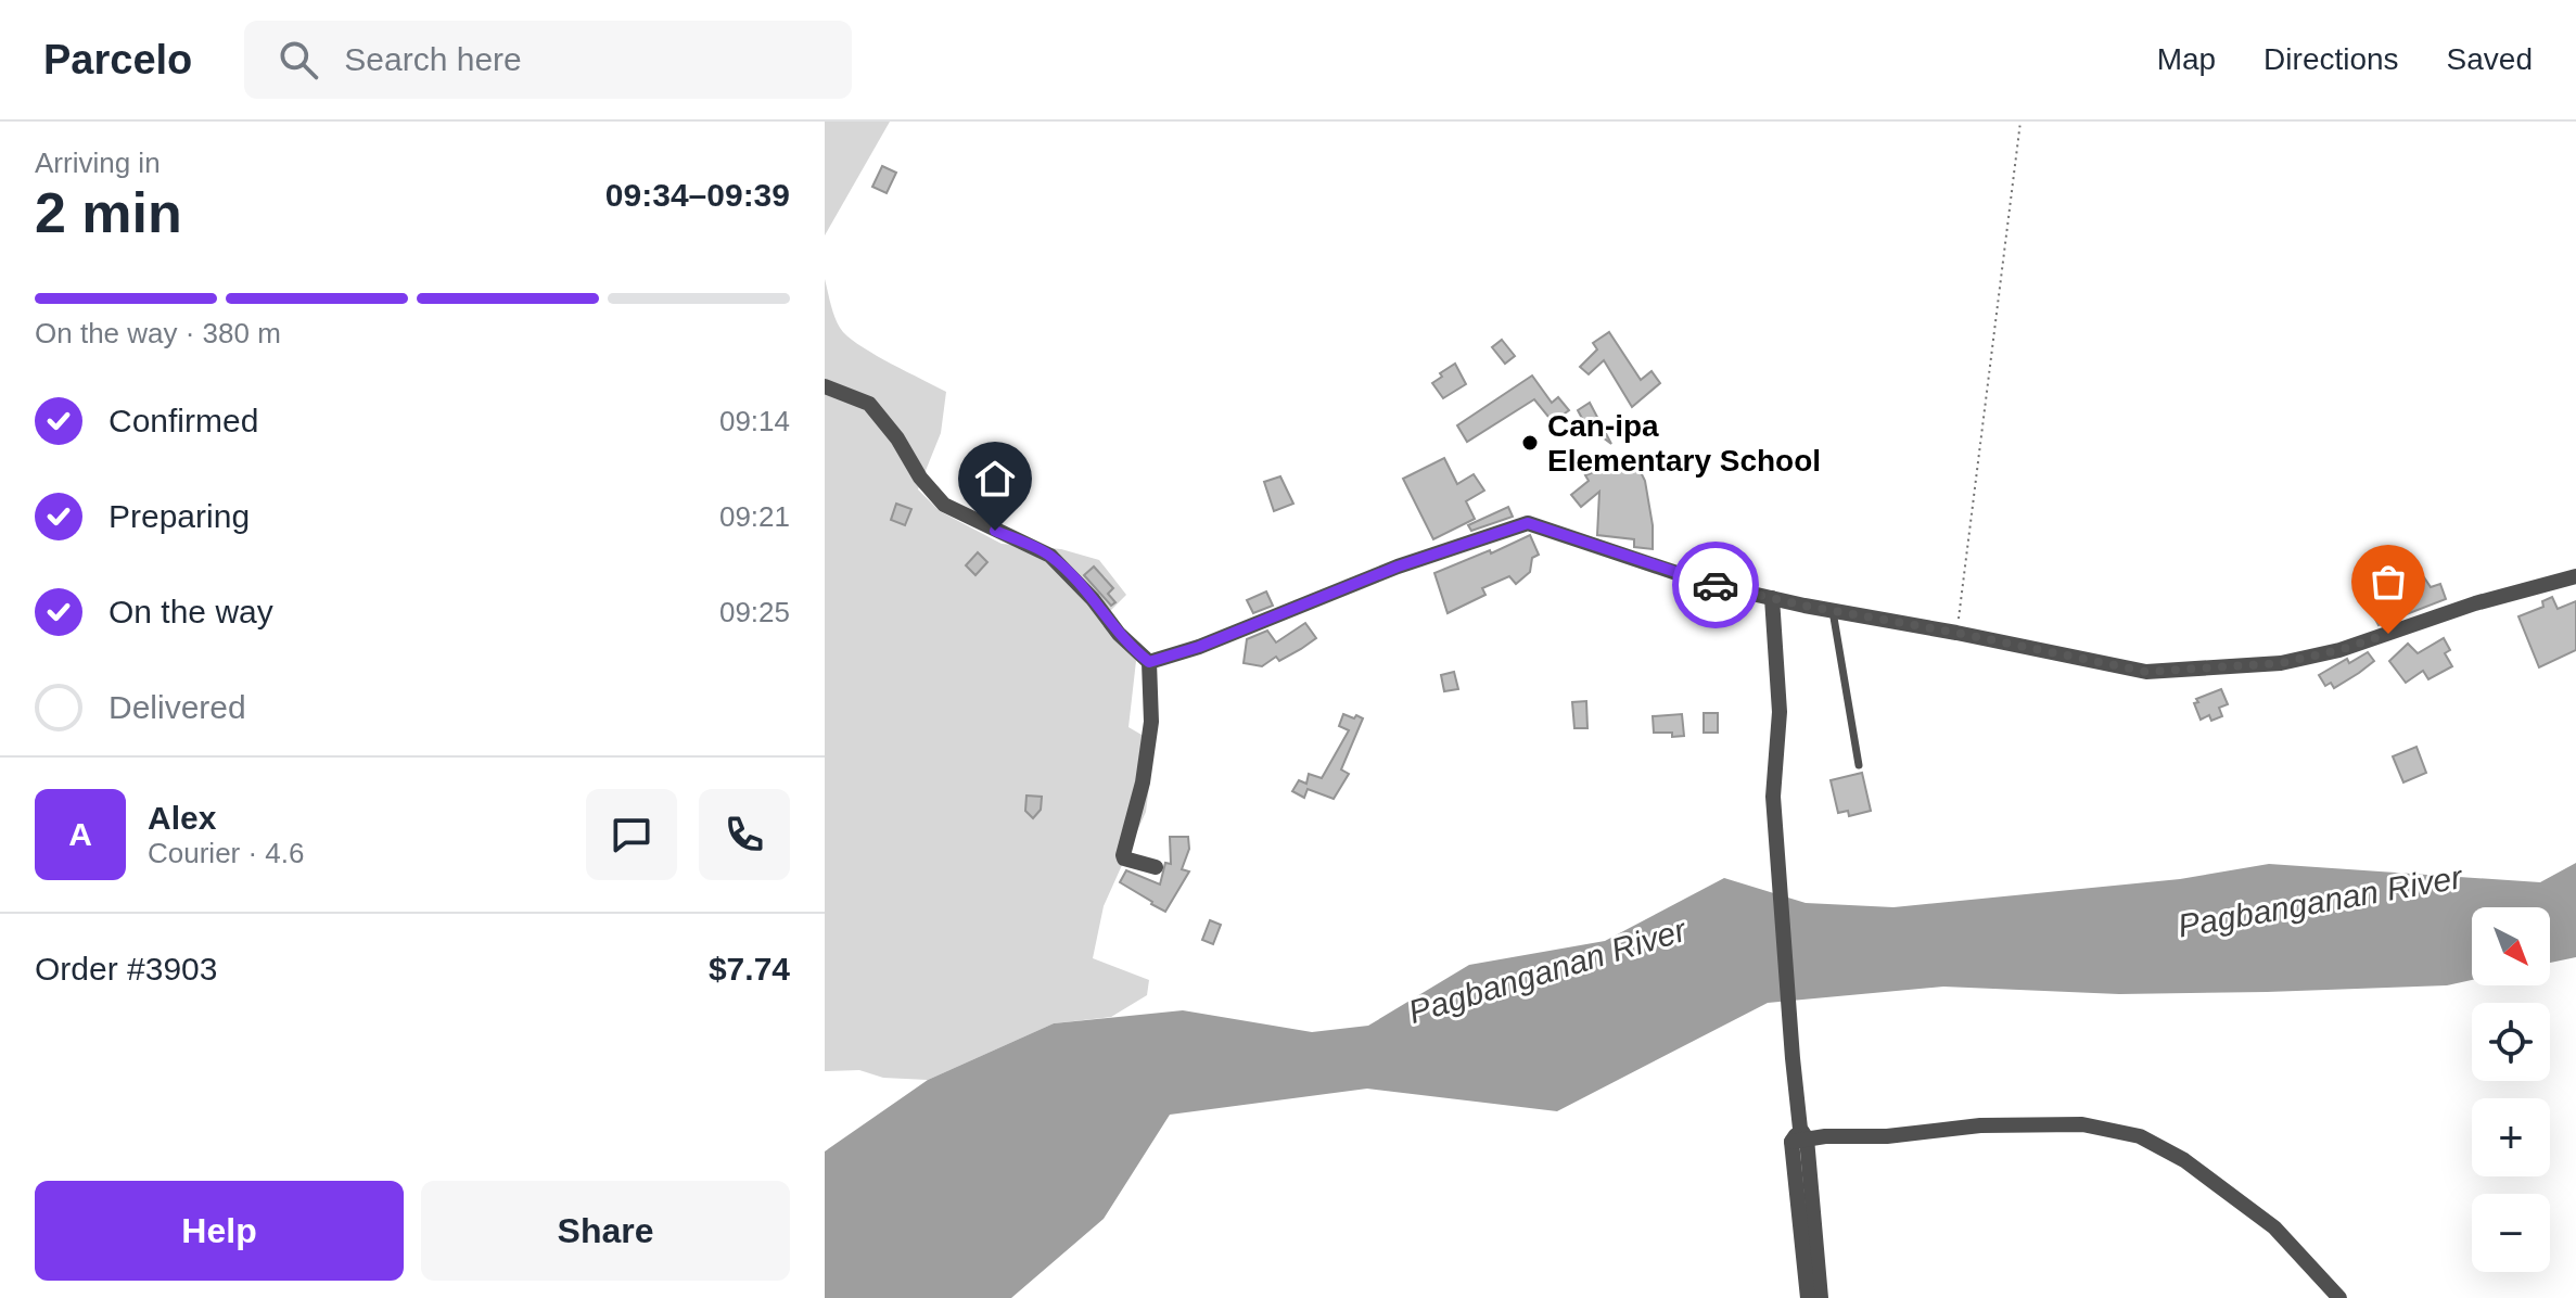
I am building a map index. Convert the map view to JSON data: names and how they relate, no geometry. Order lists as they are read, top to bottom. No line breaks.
{"water":["Pagbanganan River"],"places":["Can-ipa Elementary School"],"north":"bottom right","page":{"header":"Parcelo","search":"Search here","nav":["Map","Directions","Saved"],"heading":["2 min","Arriving in","09:34–09:39"],"panel":["Alex","Courier · 4.6","Order #3903","$7.74"],"bar":"On the way · 380 m","list":[["Confirmed","09:14"],["Preparing","09:21"],["On the way","09:25"],"Delivered"],"round":"A","map_buttons":["+","−"],"buttons":["Help","Share"]}}
